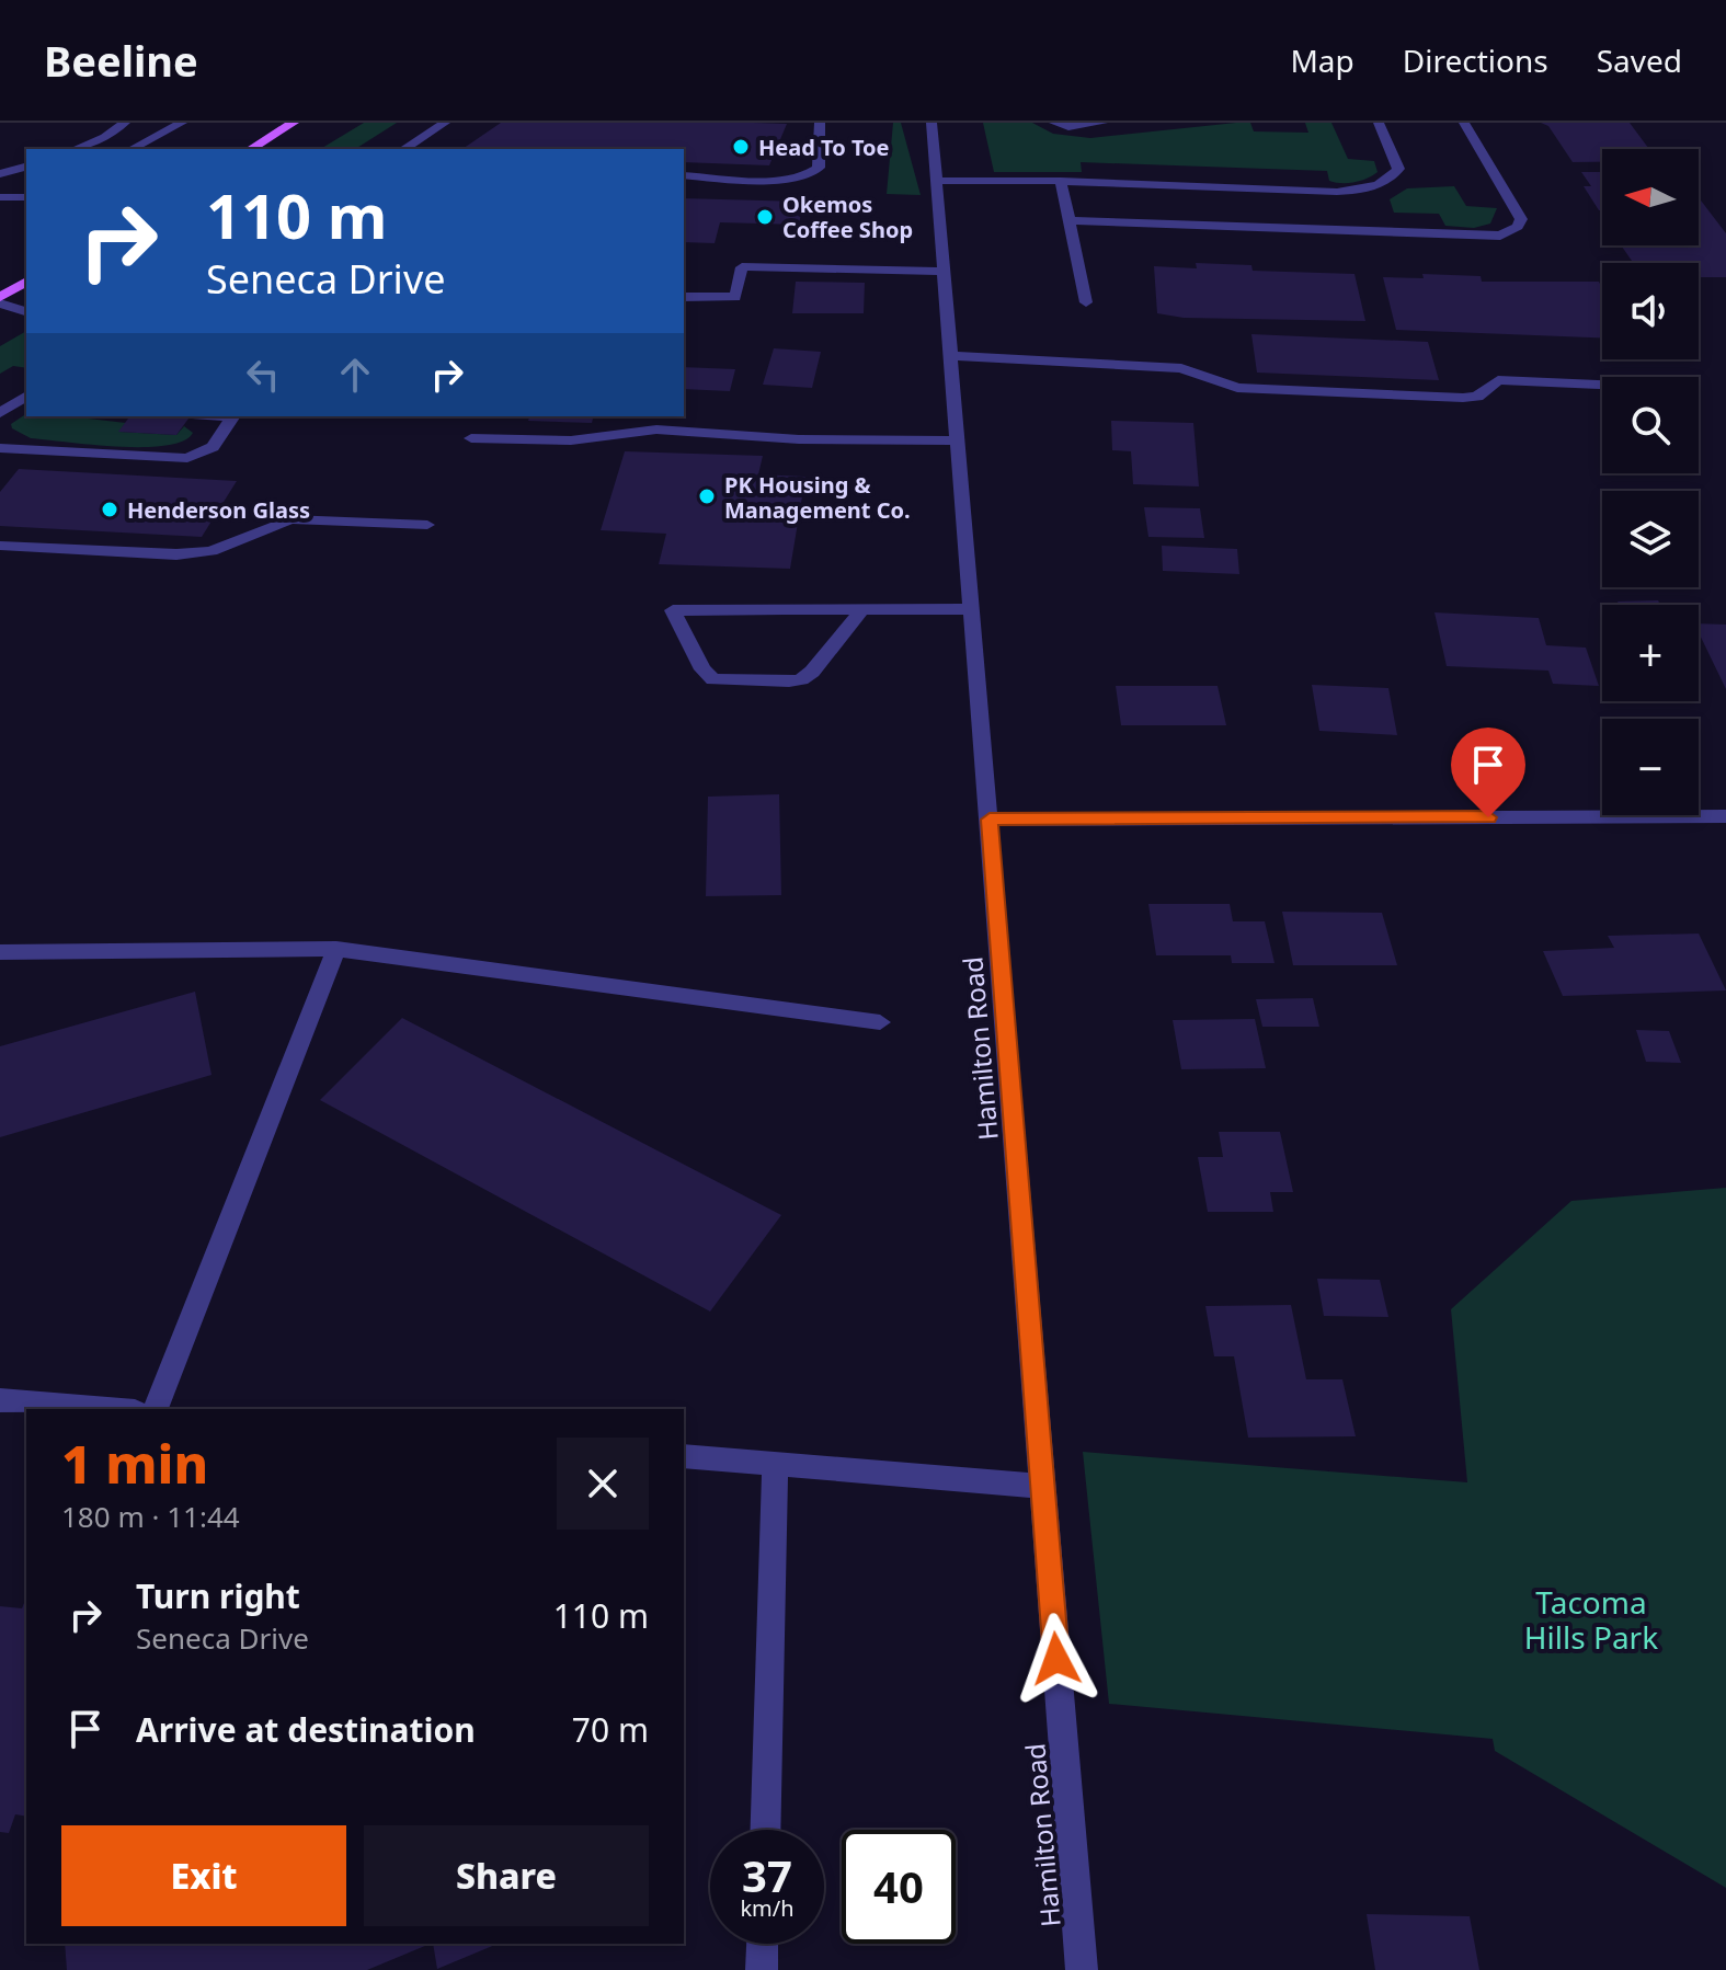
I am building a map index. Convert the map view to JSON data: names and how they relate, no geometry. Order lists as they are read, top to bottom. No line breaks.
{"streets":{"street":["Hamilton Road"]},"parks":["Tacoma Hills Park"],"places":["Head To Toe","Okemos Coffee Shop","PK Housing & Management Co.","Henderson Glass"],"north":"left","page":{"header":"Beeline","nav":["Map","Directions","Saved"],"map_buttons":["+","−"],"turn":["110 m","Seneca Drive"],"heading":["1 min","180 m · 11:44"],"list":[{"name":"Turn right","note":"Seneca Drive","value":"110 m"},{"name":"Arrive at destination","value":"70 m"}],"buttons":["Exit","Share"],"speed":"37 km/h","limit":"40"}}
